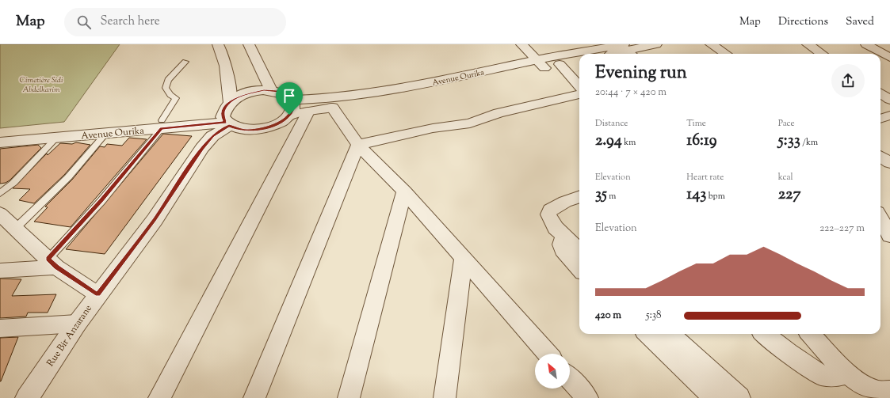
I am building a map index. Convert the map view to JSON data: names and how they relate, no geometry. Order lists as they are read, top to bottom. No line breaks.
{"streets":{"street":["Avenue Ourika","Rue Bir Anzarane"]},"crossings":[["Avenue Ourika","Rue Bir Anzarane"]],"parks":["Cimetière Sidi Abdelkarim"],"north":"top left","page":{"header":"Map","search":"Search here","nav":["Map","Directions","Saved"],"heading":["Evening run","20:44 · 7 × 420 m"],"stats":[["Distance","2.94 km"],["Time","16:19"],["Pace","5:33 /km"],["Elevation","35 m"],["Heart rate","143 bpm"],["kcal","227"]],"chart":["Elevation","222–227 m"],"list":[{"name":"420 m","note":"5:38"}]}}
